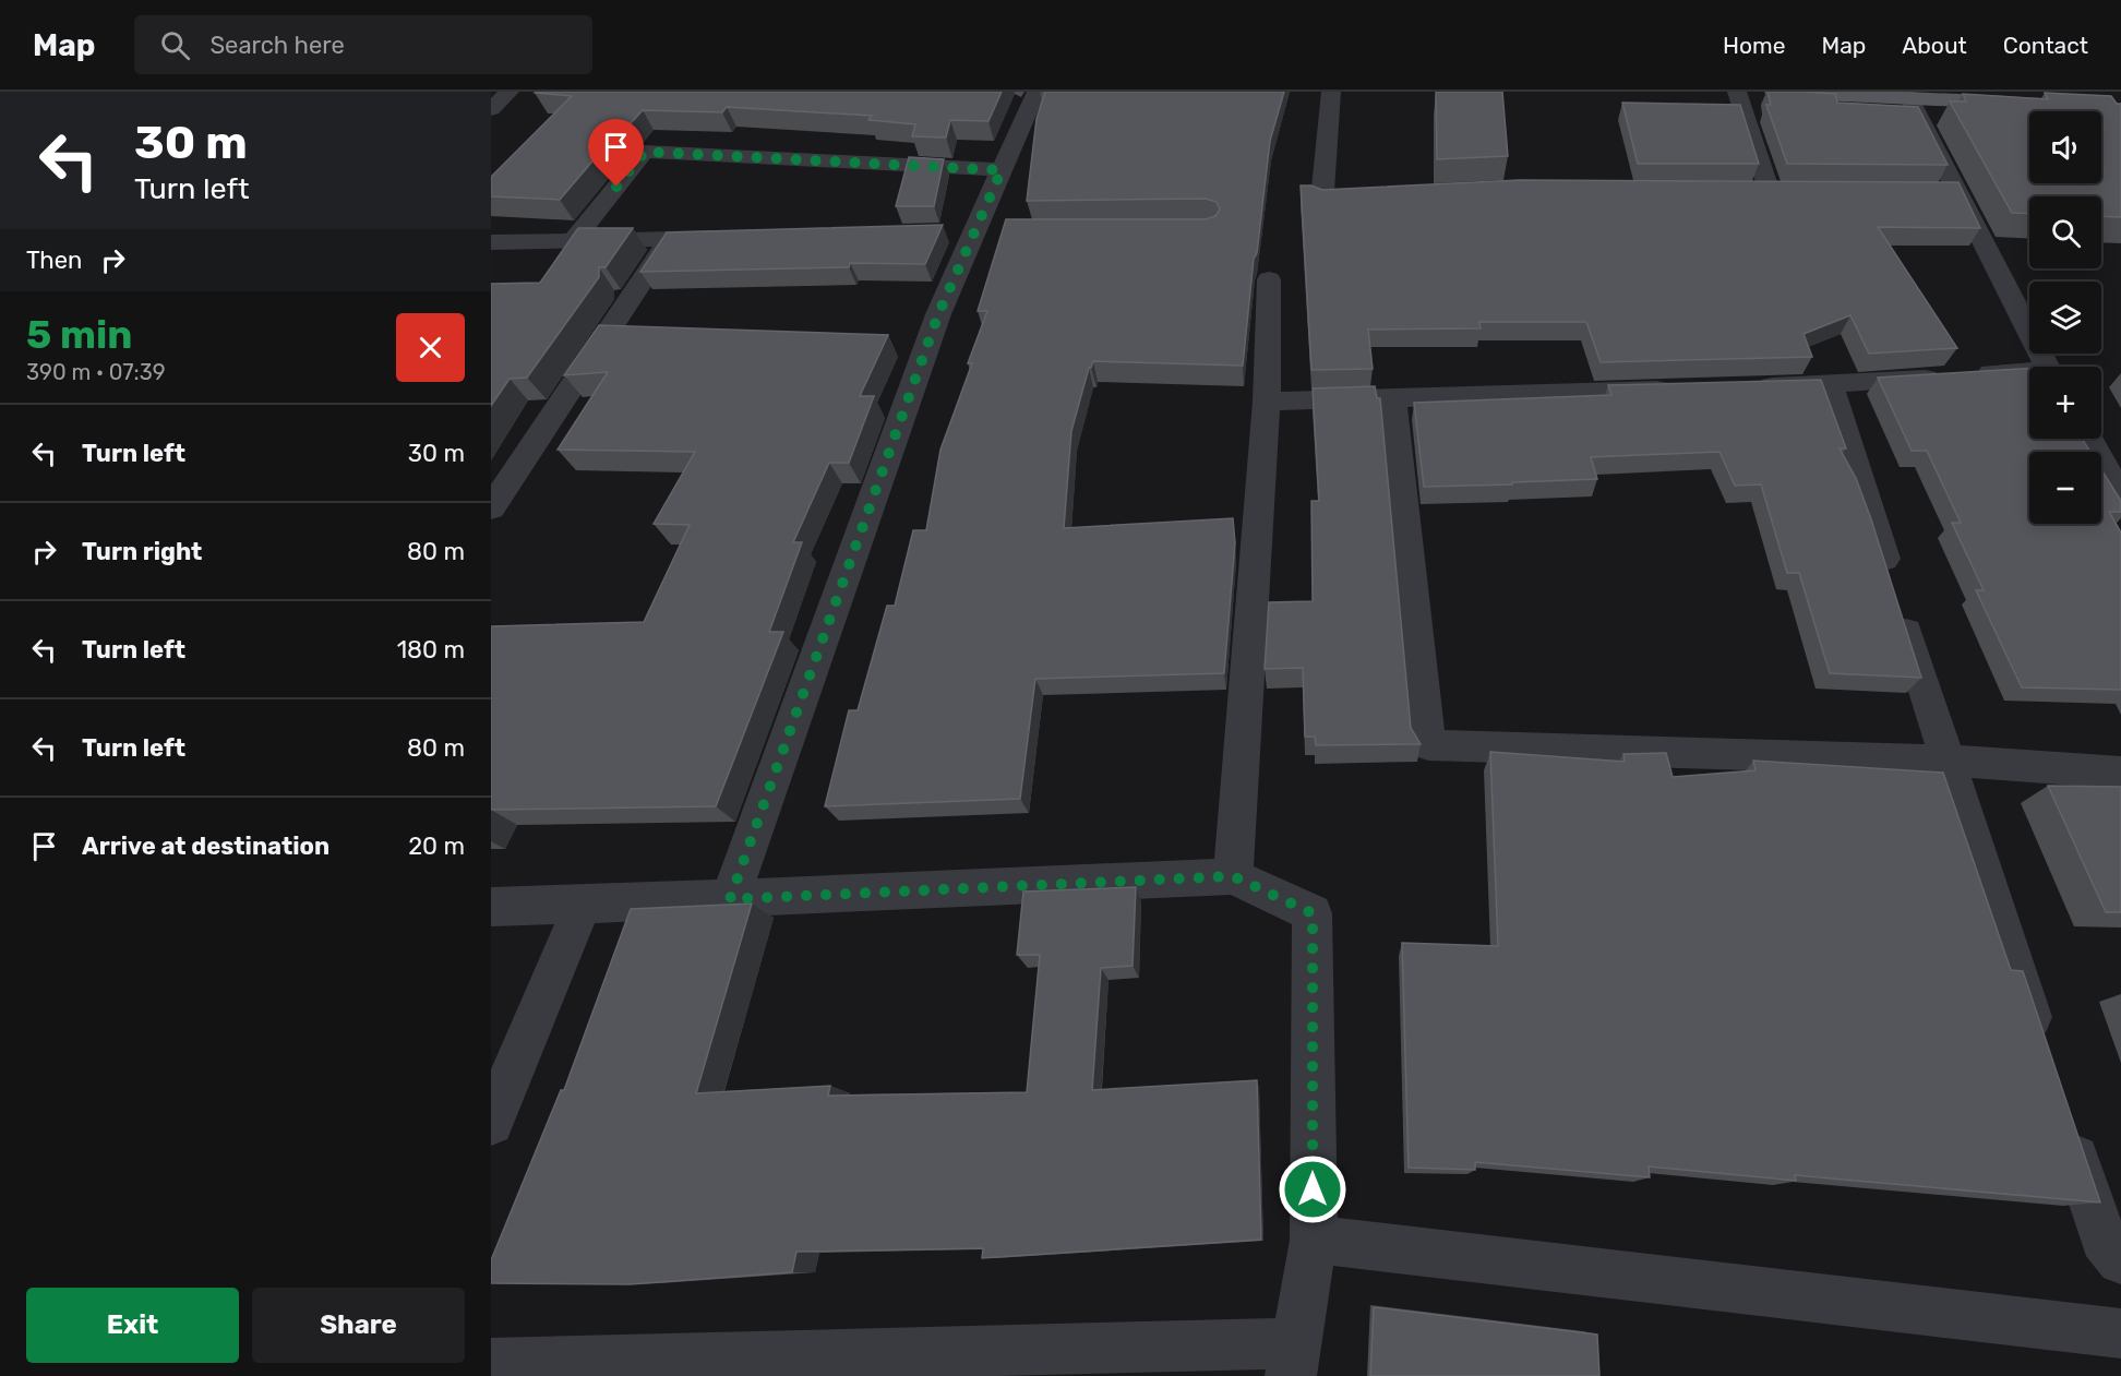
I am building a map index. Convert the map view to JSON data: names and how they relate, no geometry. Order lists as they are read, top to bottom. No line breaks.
{"page":{"header":"Map","search":"Search here","nav":["Home","Map","About","Contact"],"turn":["30 m","Turn left"],"map_buttons":["+","−"],"then":"Then","heading":["5 min","390 m · 07:39"],"list":[{"name":"Turn left","value":"30 m"},{"name":"Turn right","value":"80 m"},{"name":"Turn left","value":"180 m"},{"name":"Turn left","value":"80 m"},{"name":"Arrive at destination","value":"20 m"}],"buttons":["Exit","Share"]}}
